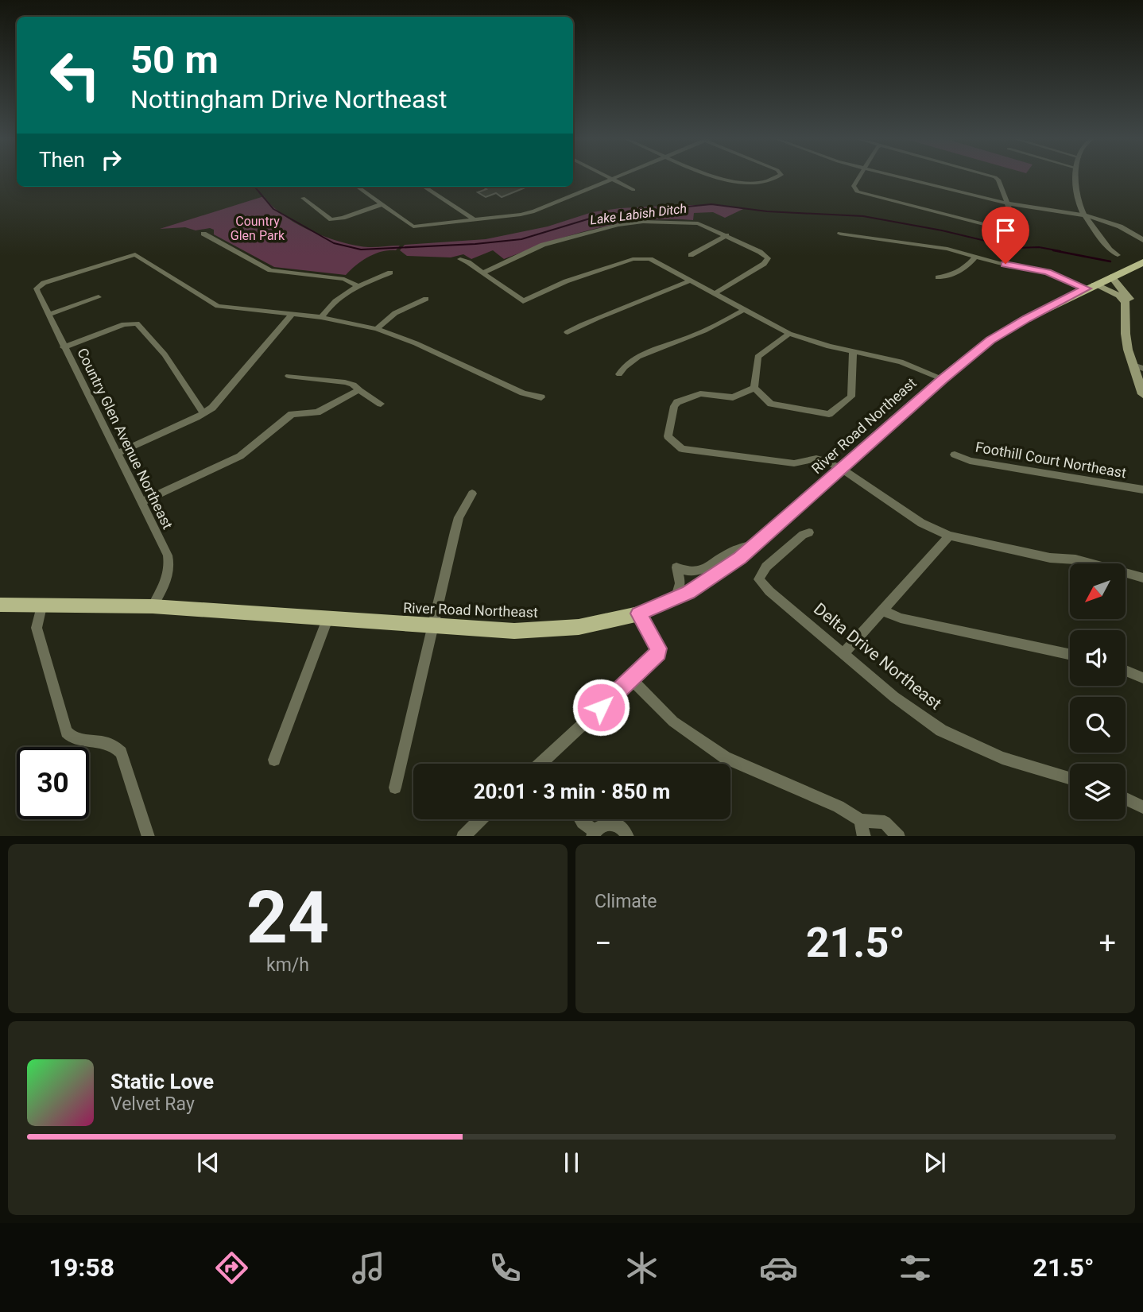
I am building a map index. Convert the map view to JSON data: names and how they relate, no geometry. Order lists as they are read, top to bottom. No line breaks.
{"streets":{"main road":["River Road Northeast"],"street":["Country Glen Avenue Northeast","Foothill Court Northeast","Delta Drive Northeast"]},"crossings":[["River Road Northeast","Country Glen Avenue Northeast"]],"water":["Lake Labish Ditch"],"parks":["Country Glen Park"],"north":"bottom left","page":{"turn":["50 m","Nottingham Drive Northeast"],"then":"Then","limit":"30","trip":"20:01 · 3 min · 850 m","tile":[["24","km/h"],"Climate"],"heat":["−","21.5°","+"],"song":["Static Love","Velvet Ray"],"tabs":["19:58","21.5°"]}}
